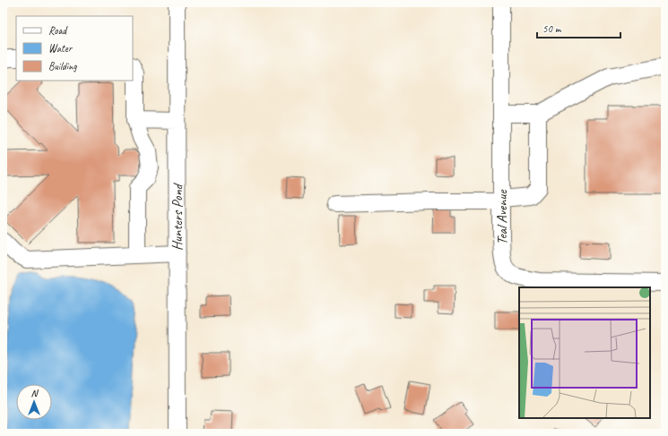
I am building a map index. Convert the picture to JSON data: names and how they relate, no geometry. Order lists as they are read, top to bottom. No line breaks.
{"streets":{"street":["Hunters Pond","Teal Avenue"]},"legend":["Road","Water","Building"],"scale_bar":"50 m","north":"top"}
